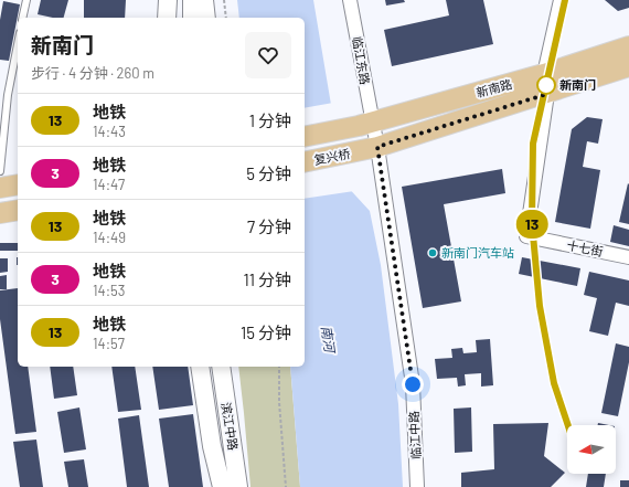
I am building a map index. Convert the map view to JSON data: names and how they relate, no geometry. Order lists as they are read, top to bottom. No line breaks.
{"streets":{"main road":["新南路","复兴桥","滨江中路"],"street":["临江东路","十七街","临江中路"]},"crossings":[["临江东路","新南路"],["临江东路","复兴桥"],["临江东路","临江中路"],["新南路","复兴桥"],["新南路","十七街"],["新南路","临江中路"],["复兴桥","临江中路"]],"water":["南河"],"places":["新南门","新南门汽车站"],"lines":["metro line 13"],"north":"left","page":{"on_map":"13","heading":["新南门","步行 · 4 分钟 · 260 m"],"list":[{"mark":"13","name":"地铁","note":"14:43","value":"1 分钟"},{"mark":"3","name":"地铁","note":"14:47","value":"5 分钟"},{"mark":"13","name":"地铁","note":"14:49","value":"7 分钟"},{"mark":"3","name":"地铁","note":"14:53","value":"11 分钟"},{"mark":"13","name":"地铁","note":"14:57","value":"15 分钟"}]}}
